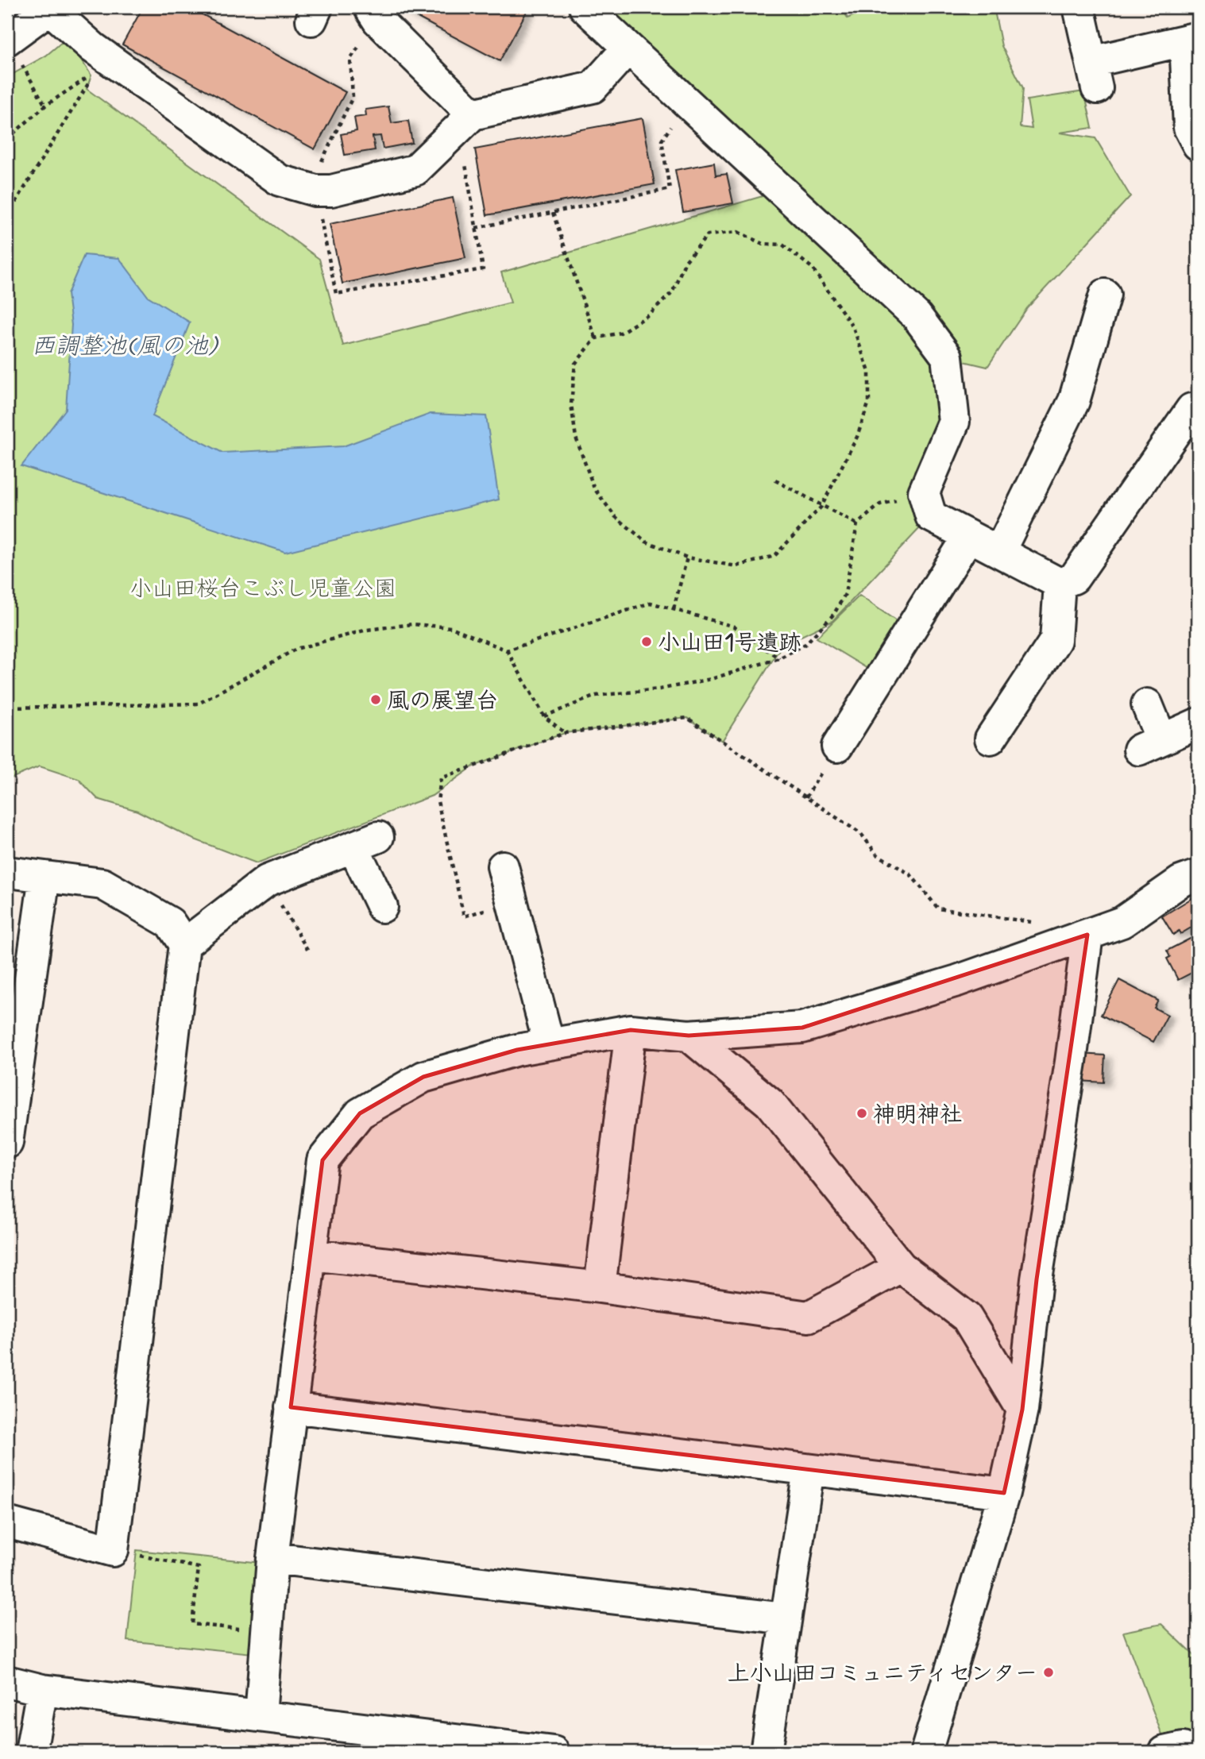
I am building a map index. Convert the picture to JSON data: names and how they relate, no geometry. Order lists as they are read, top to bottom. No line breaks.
{"water":["西調整池(風の池)"],"parks":["小山田桜台こぶし児童公園"],"places":["小山田1号遺跡","風の展望台","神明神社","上小山田コミュニティセンター"]}
